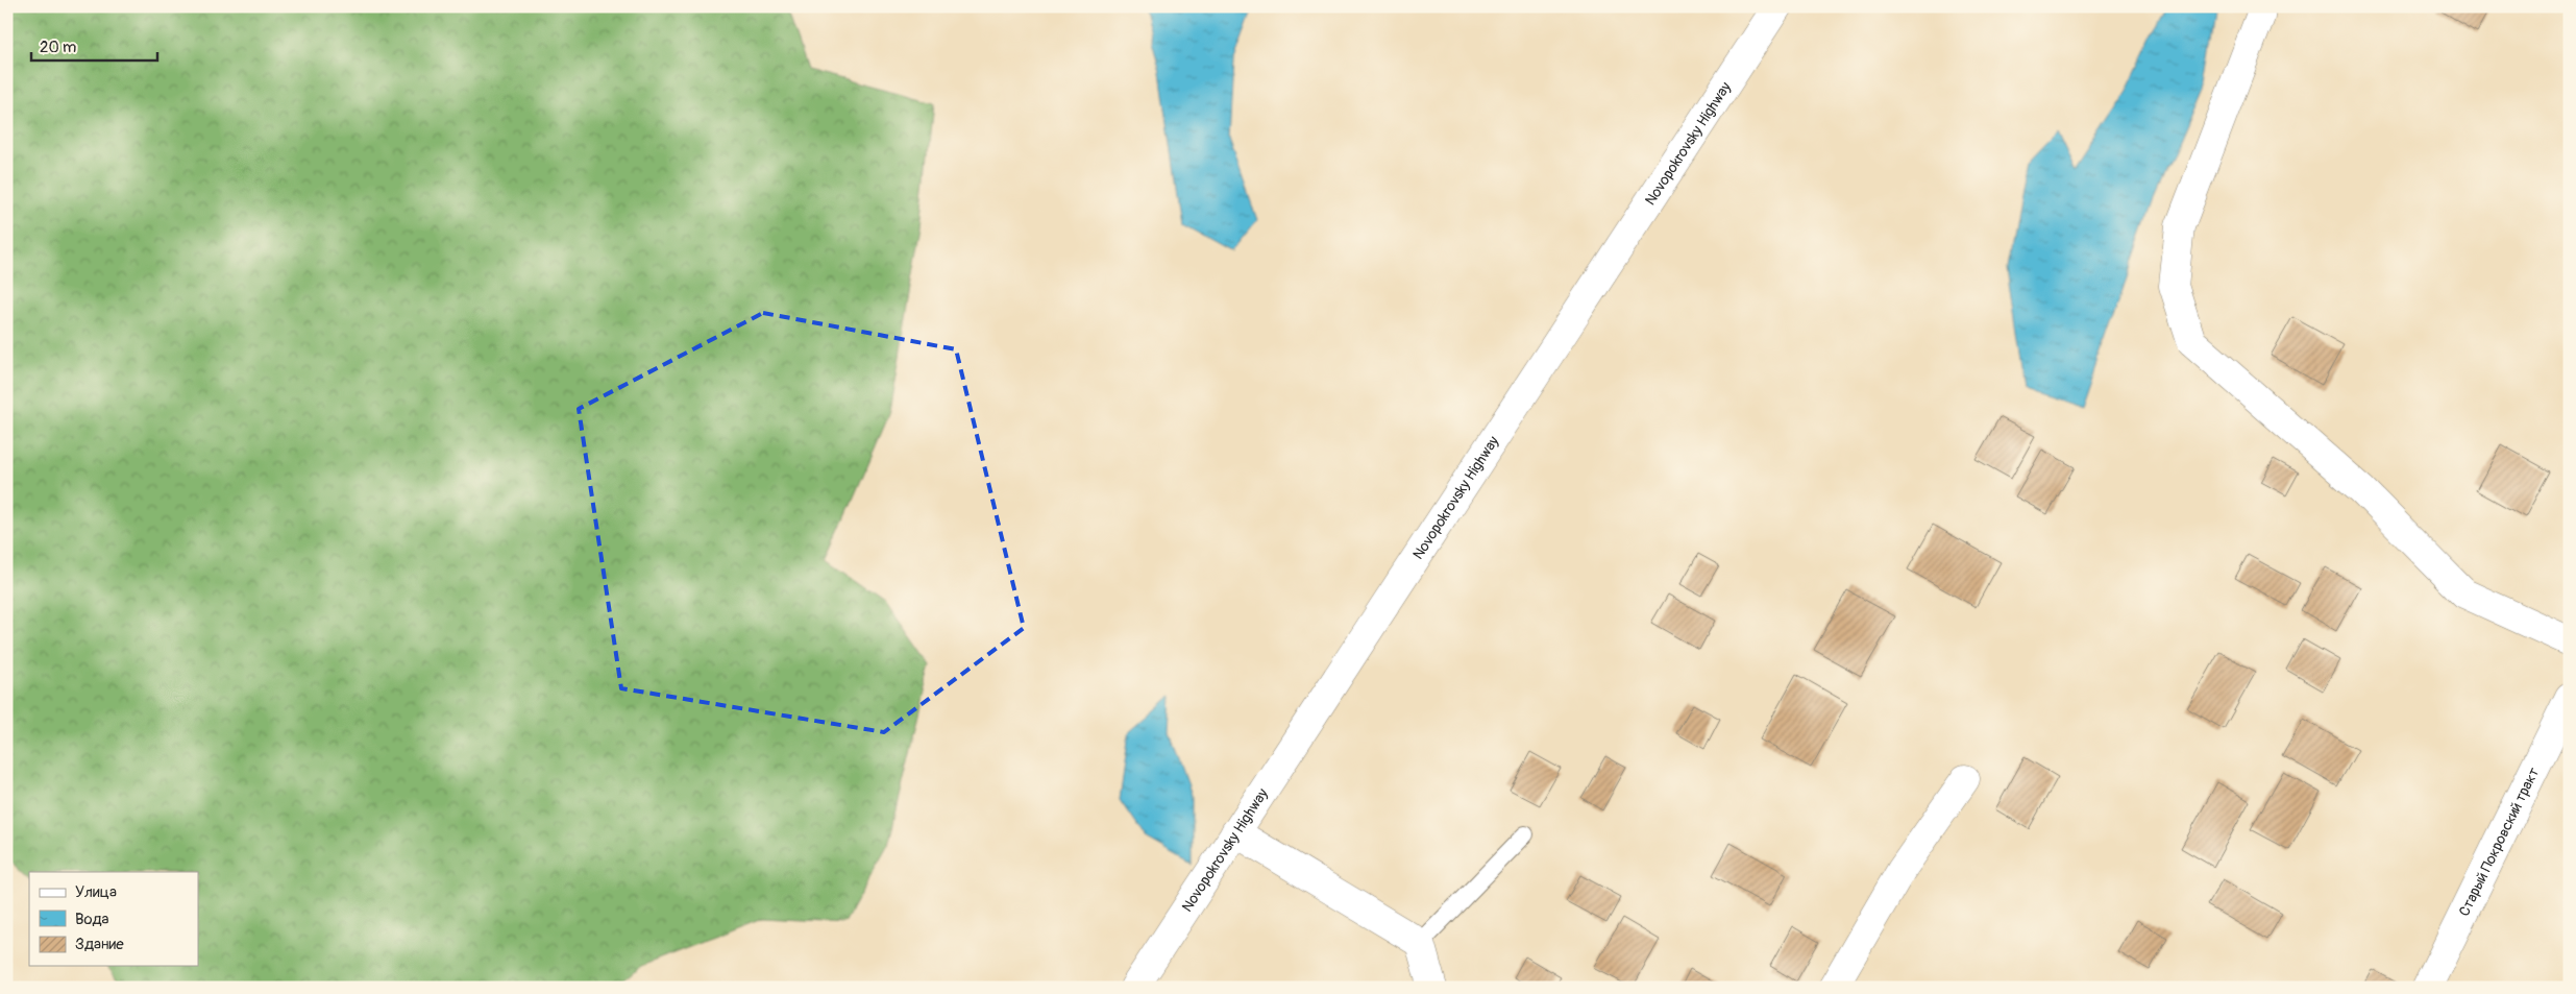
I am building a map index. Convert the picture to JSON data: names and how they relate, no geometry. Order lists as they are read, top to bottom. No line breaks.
{"streets":{"street":["Novopokrovsky Highway","Старый Покровский тракт"]},"legend":["Улица","Вода","Здание"],"scale_bar":"20 m"}
